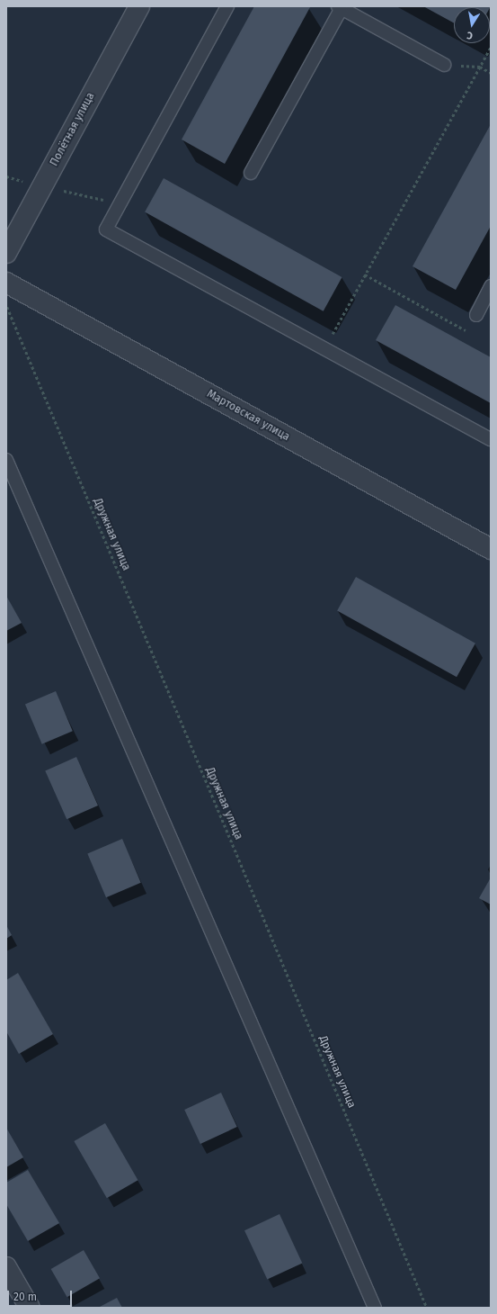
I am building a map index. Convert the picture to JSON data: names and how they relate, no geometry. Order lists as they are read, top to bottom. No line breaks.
{"streets":{"street":["Полётная улица","Мартовская улица"],"path":["Дружная улица"]},"scale_bar":"20 m","north":"bottom"}
